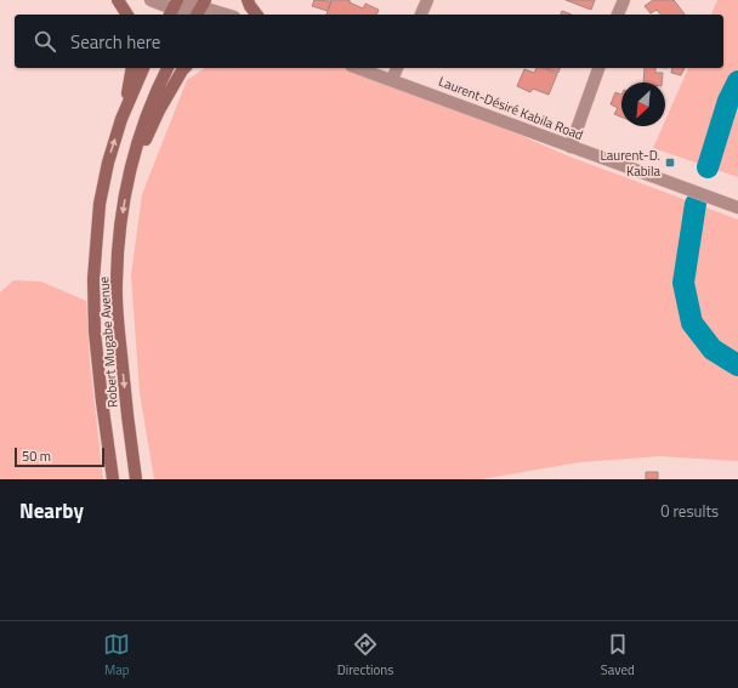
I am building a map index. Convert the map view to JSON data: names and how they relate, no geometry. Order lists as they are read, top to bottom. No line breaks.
{"streets":{"main road":["Robert Mugabe Avenue"],"street":["Laurent-Désiré Kabila Road"]},"places":{"transit":["Laurent-D. Kabila"]},"scale_bar":"50 m","north":"bottom left","page":{"search":"Search here","scale":"50 m","heading":["Nearby","0 results"],"nav":["Map","Directions","Saved"]}}
